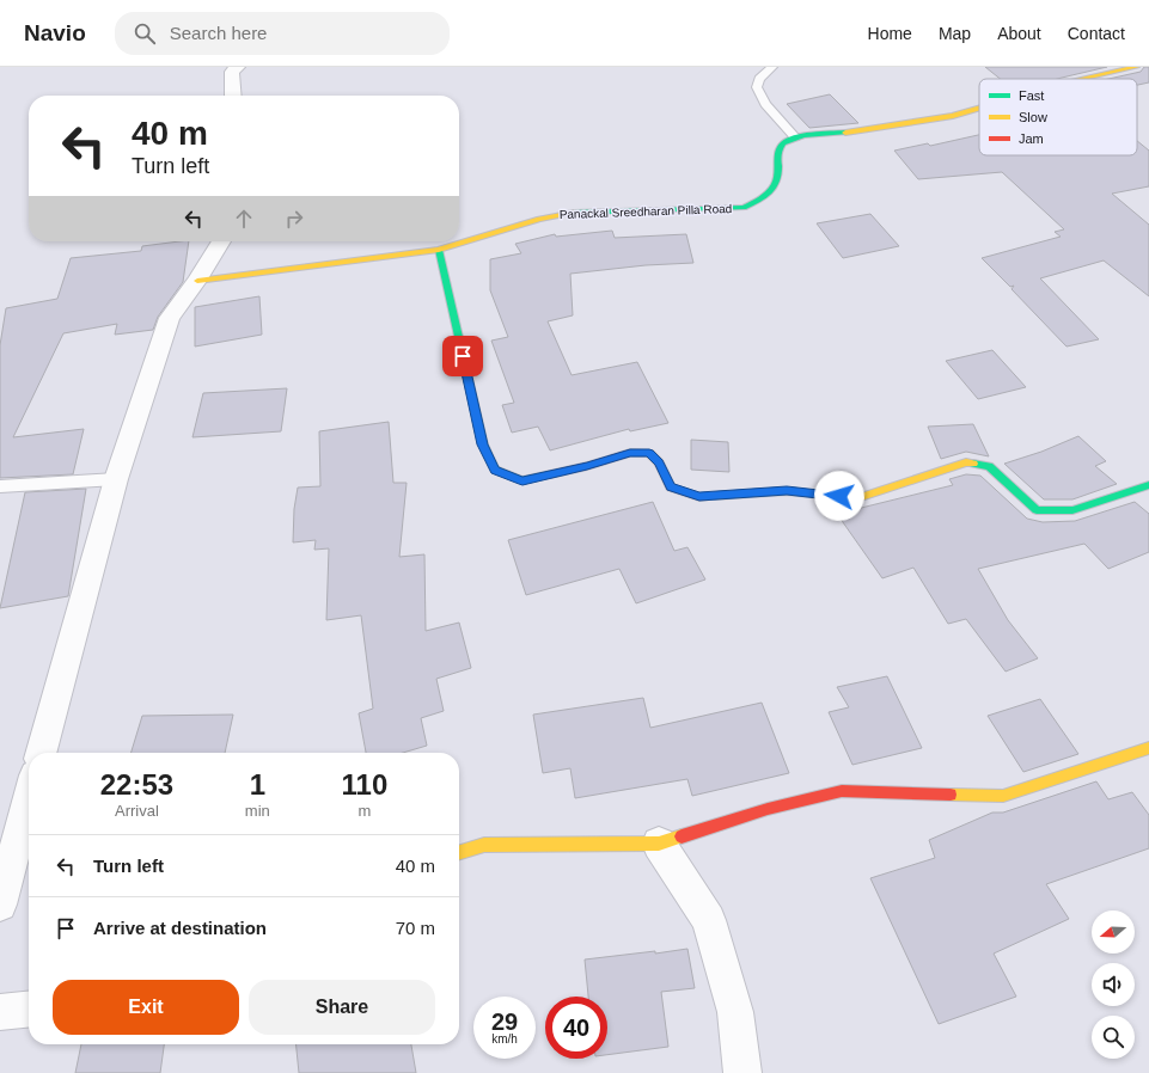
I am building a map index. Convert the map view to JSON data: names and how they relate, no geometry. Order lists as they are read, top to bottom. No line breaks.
{"streets":{"street":["Panackal Sreedharan Pilla Road"]},"legend":["Fast","Slow","Jam"],"north":"left","page":{"header":"Navio","search":"Search here","nav":["Home","Map","About","Contact"],"turn":["40 m","Turn left"],"eta":["22:53","Arrival","1","min","110","m"],"list":[{"name":"Turn left","value":"40 m"},{"name":"Arrive at destination","value":"70 m"}],"buttons":["Exit","Share"],"speed":"29 km/h","limit":"40"}}
